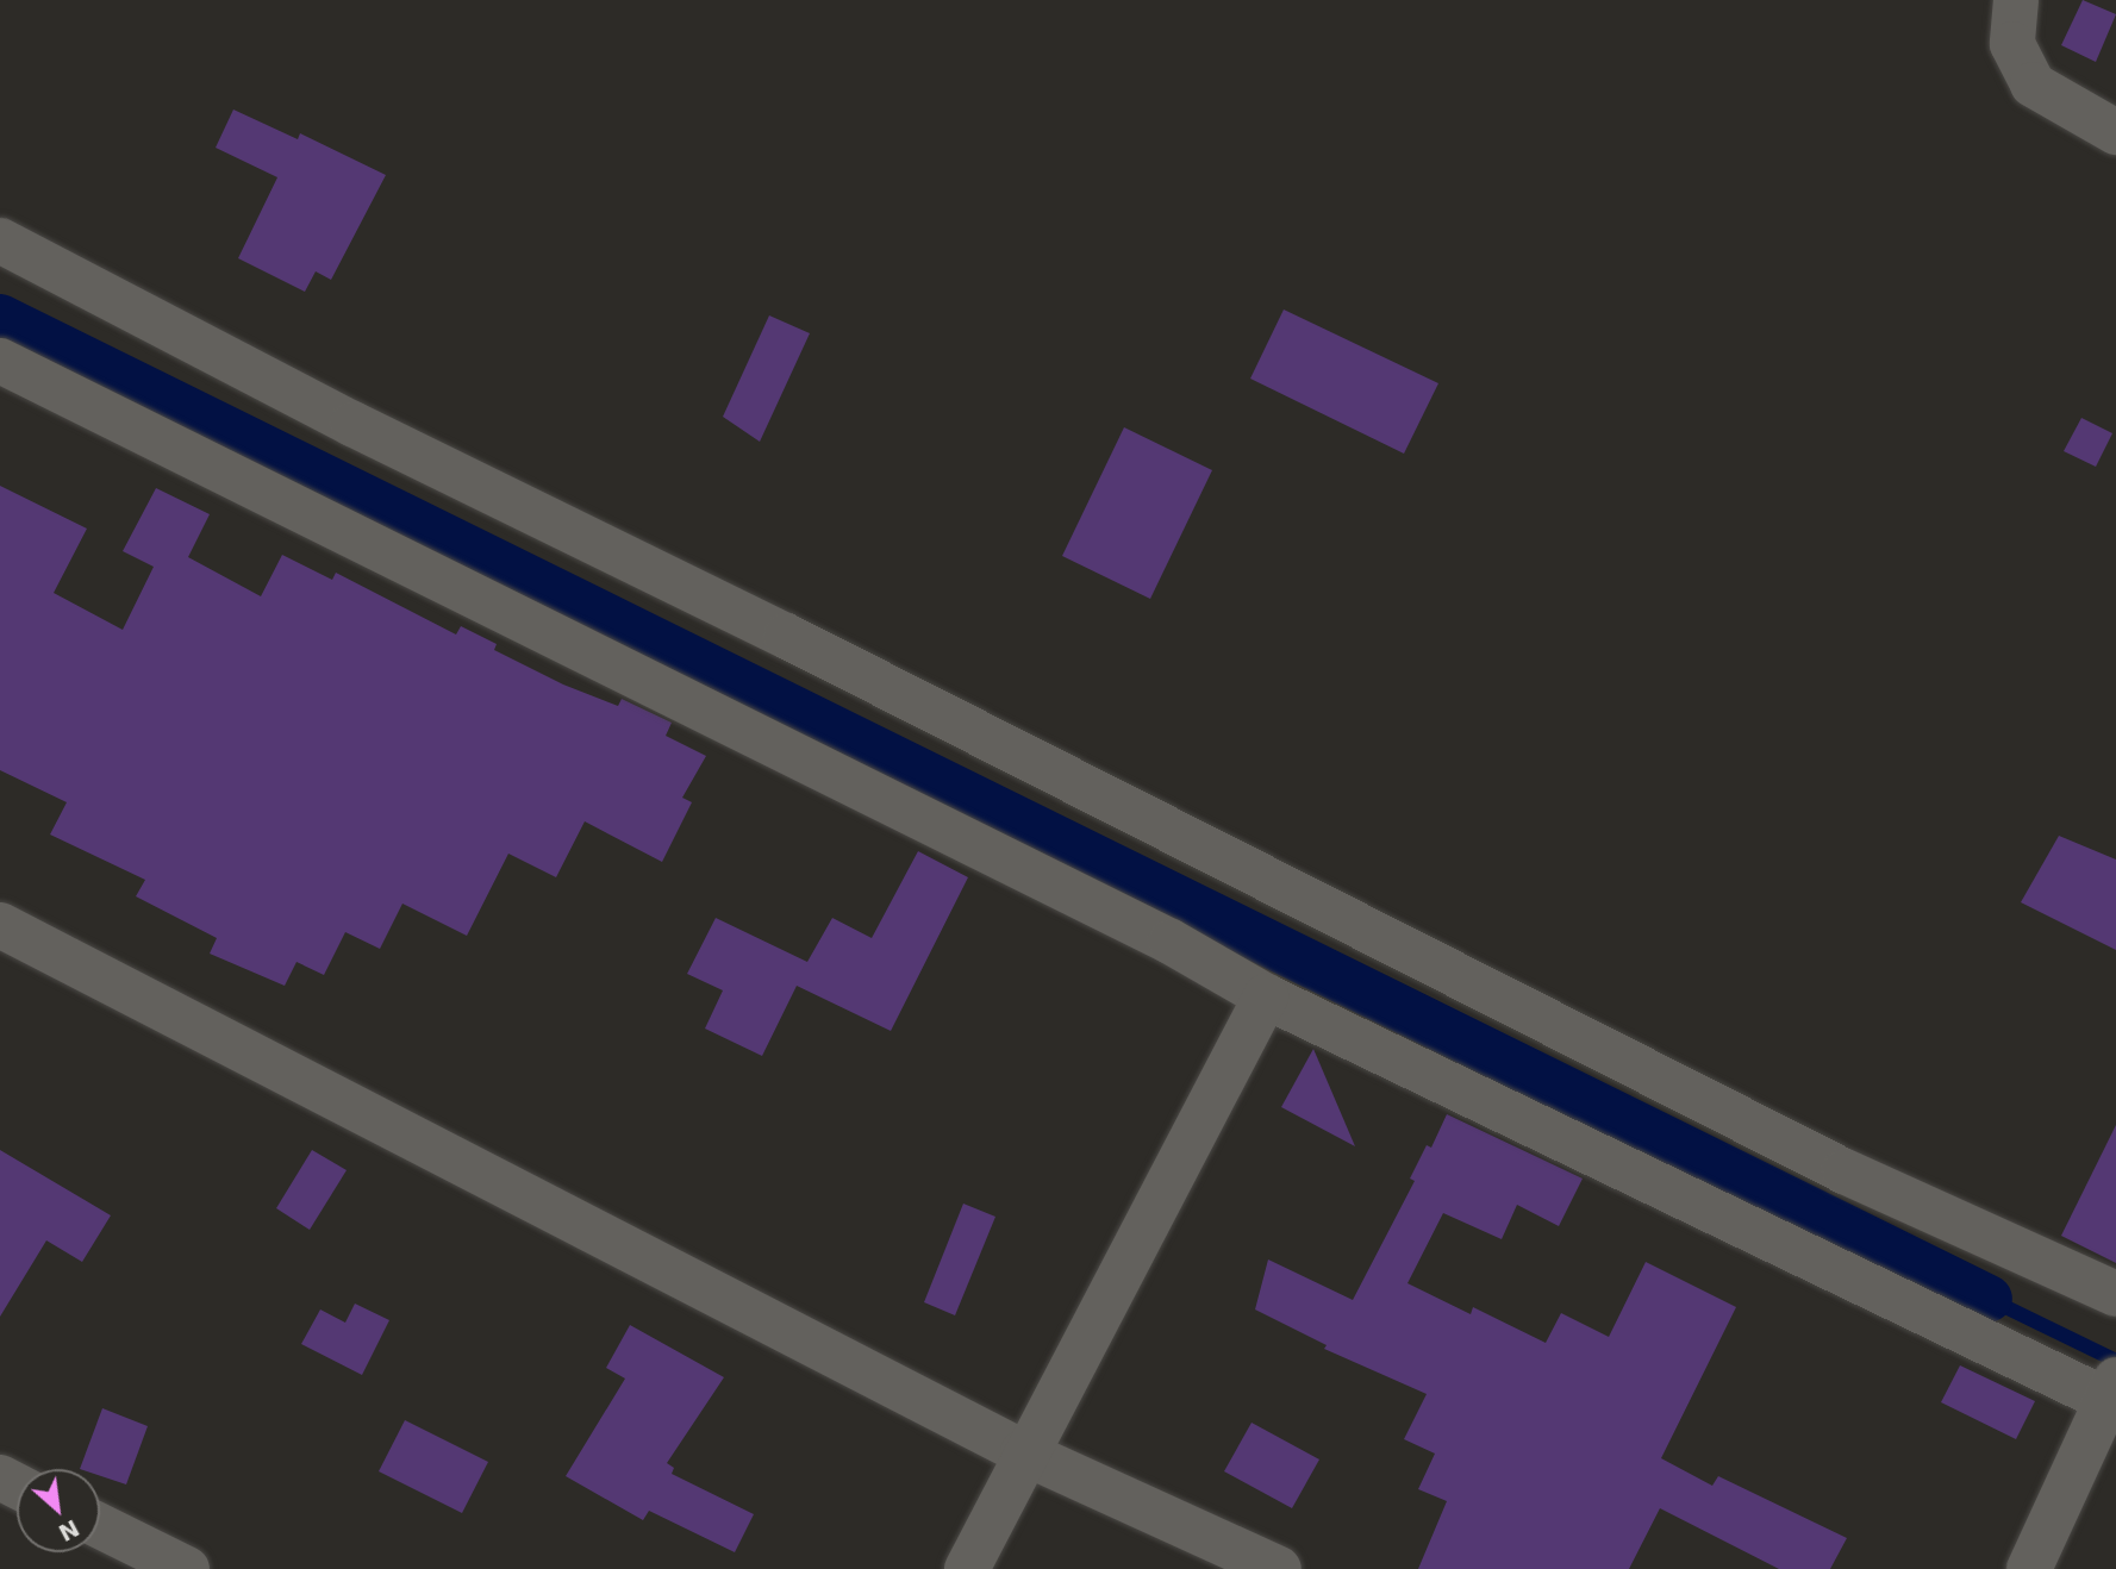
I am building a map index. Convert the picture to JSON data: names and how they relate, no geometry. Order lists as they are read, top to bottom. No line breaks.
{"north":"bottom right"}
